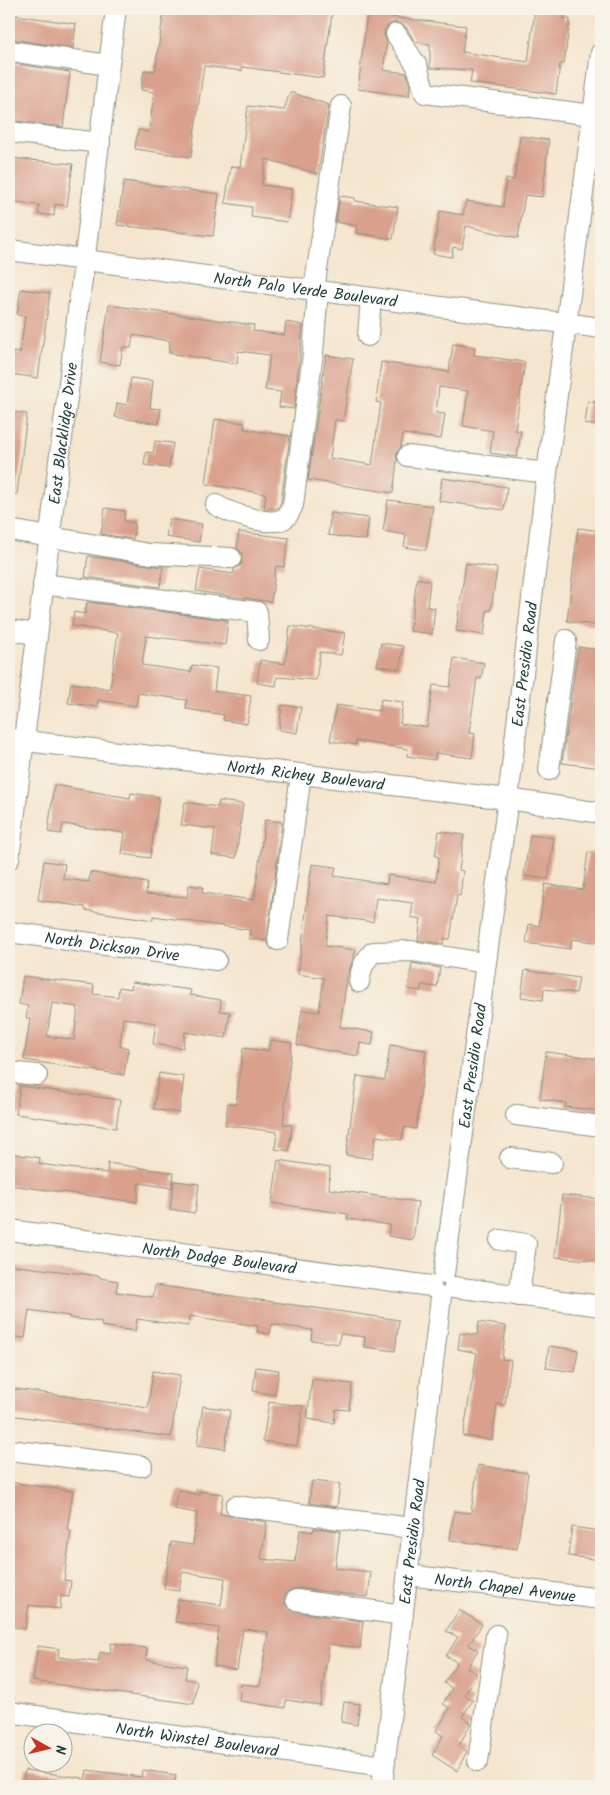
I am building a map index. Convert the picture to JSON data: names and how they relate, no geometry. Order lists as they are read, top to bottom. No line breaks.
{"streets":{"street":["North Palo Verde Boulevard","East Blacklidge Drive","East Presidio Road","North Richey Boulevard","North Dickson Drive","North Dodge Boulevard","North Chapel Avenue","North Winstel Boulevard"]},"crossings":[["North Palo Verde Boulevard","East Blacklidge Drive"],["North Palo Verde Boulevard","East Presidio Road"],["East Blacklidge Drive","North Richey Boulevard"],["East Presidio Road","North Richey Boulevard"],["East Presidio Road","North Dodge Boulevard"],["East Presidio Road","North Chapel Avenue"],["East Presidio Road","North Winstel Boulevard"]],"north":"right"}
